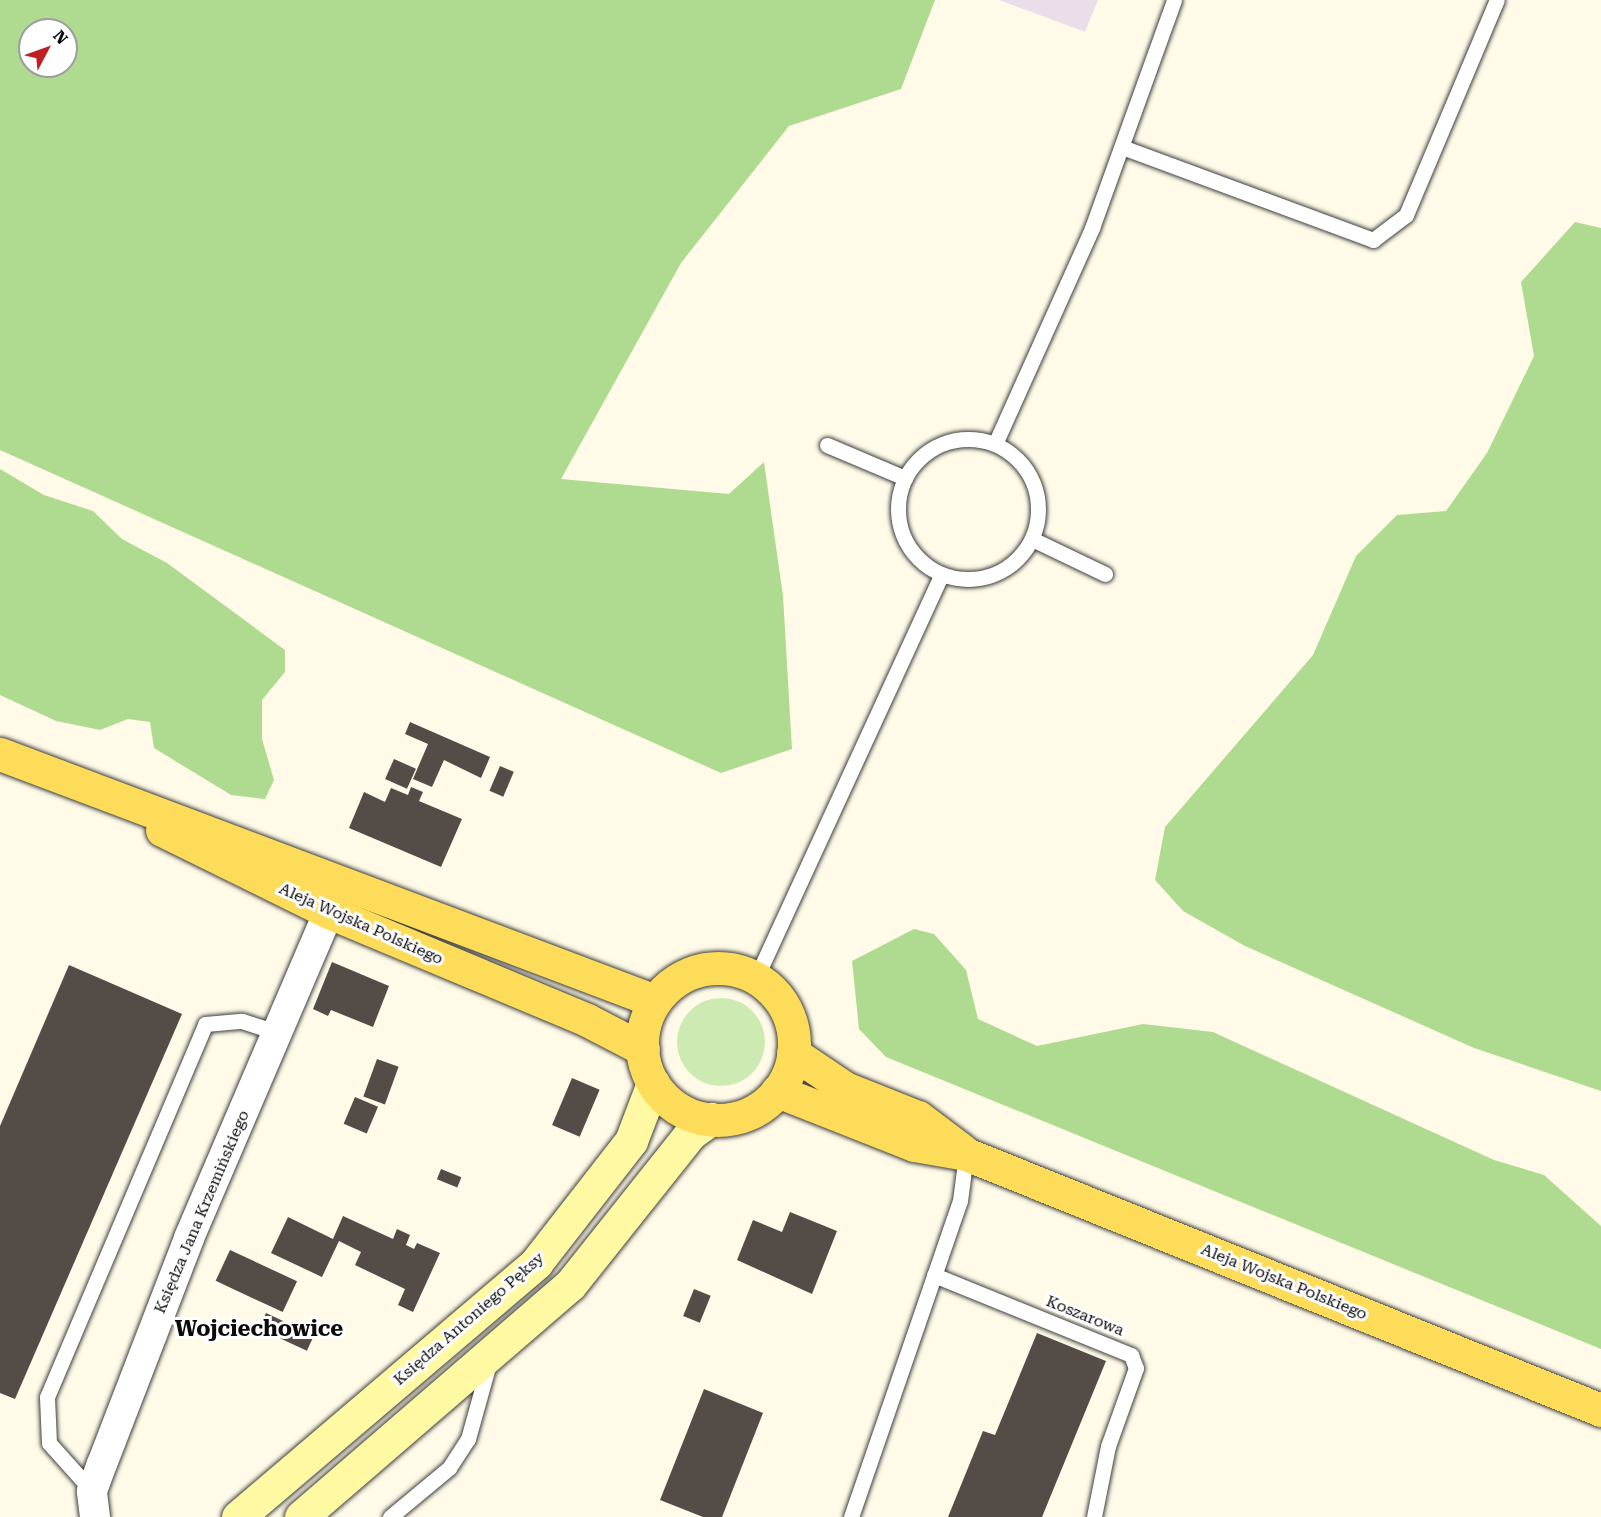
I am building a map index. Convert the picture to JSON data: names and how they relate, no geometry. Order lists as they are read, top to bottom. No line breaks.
{"streets":{"main road":["Aleja Wojska Polskiego","Księdza Antoniego Pęksy"],"street":["Księdza Jana Krzemińskiego"],"lane":["Koszarowa"]},"crossings":[["Aleja Wojska Polskiego","Księdza Jana Krzemińskiego"],["Aleja Wojska Polskiego","Księdza Antoniego Pęksy"]],"districts":["Wojciechowice"],"north":"top right"}
